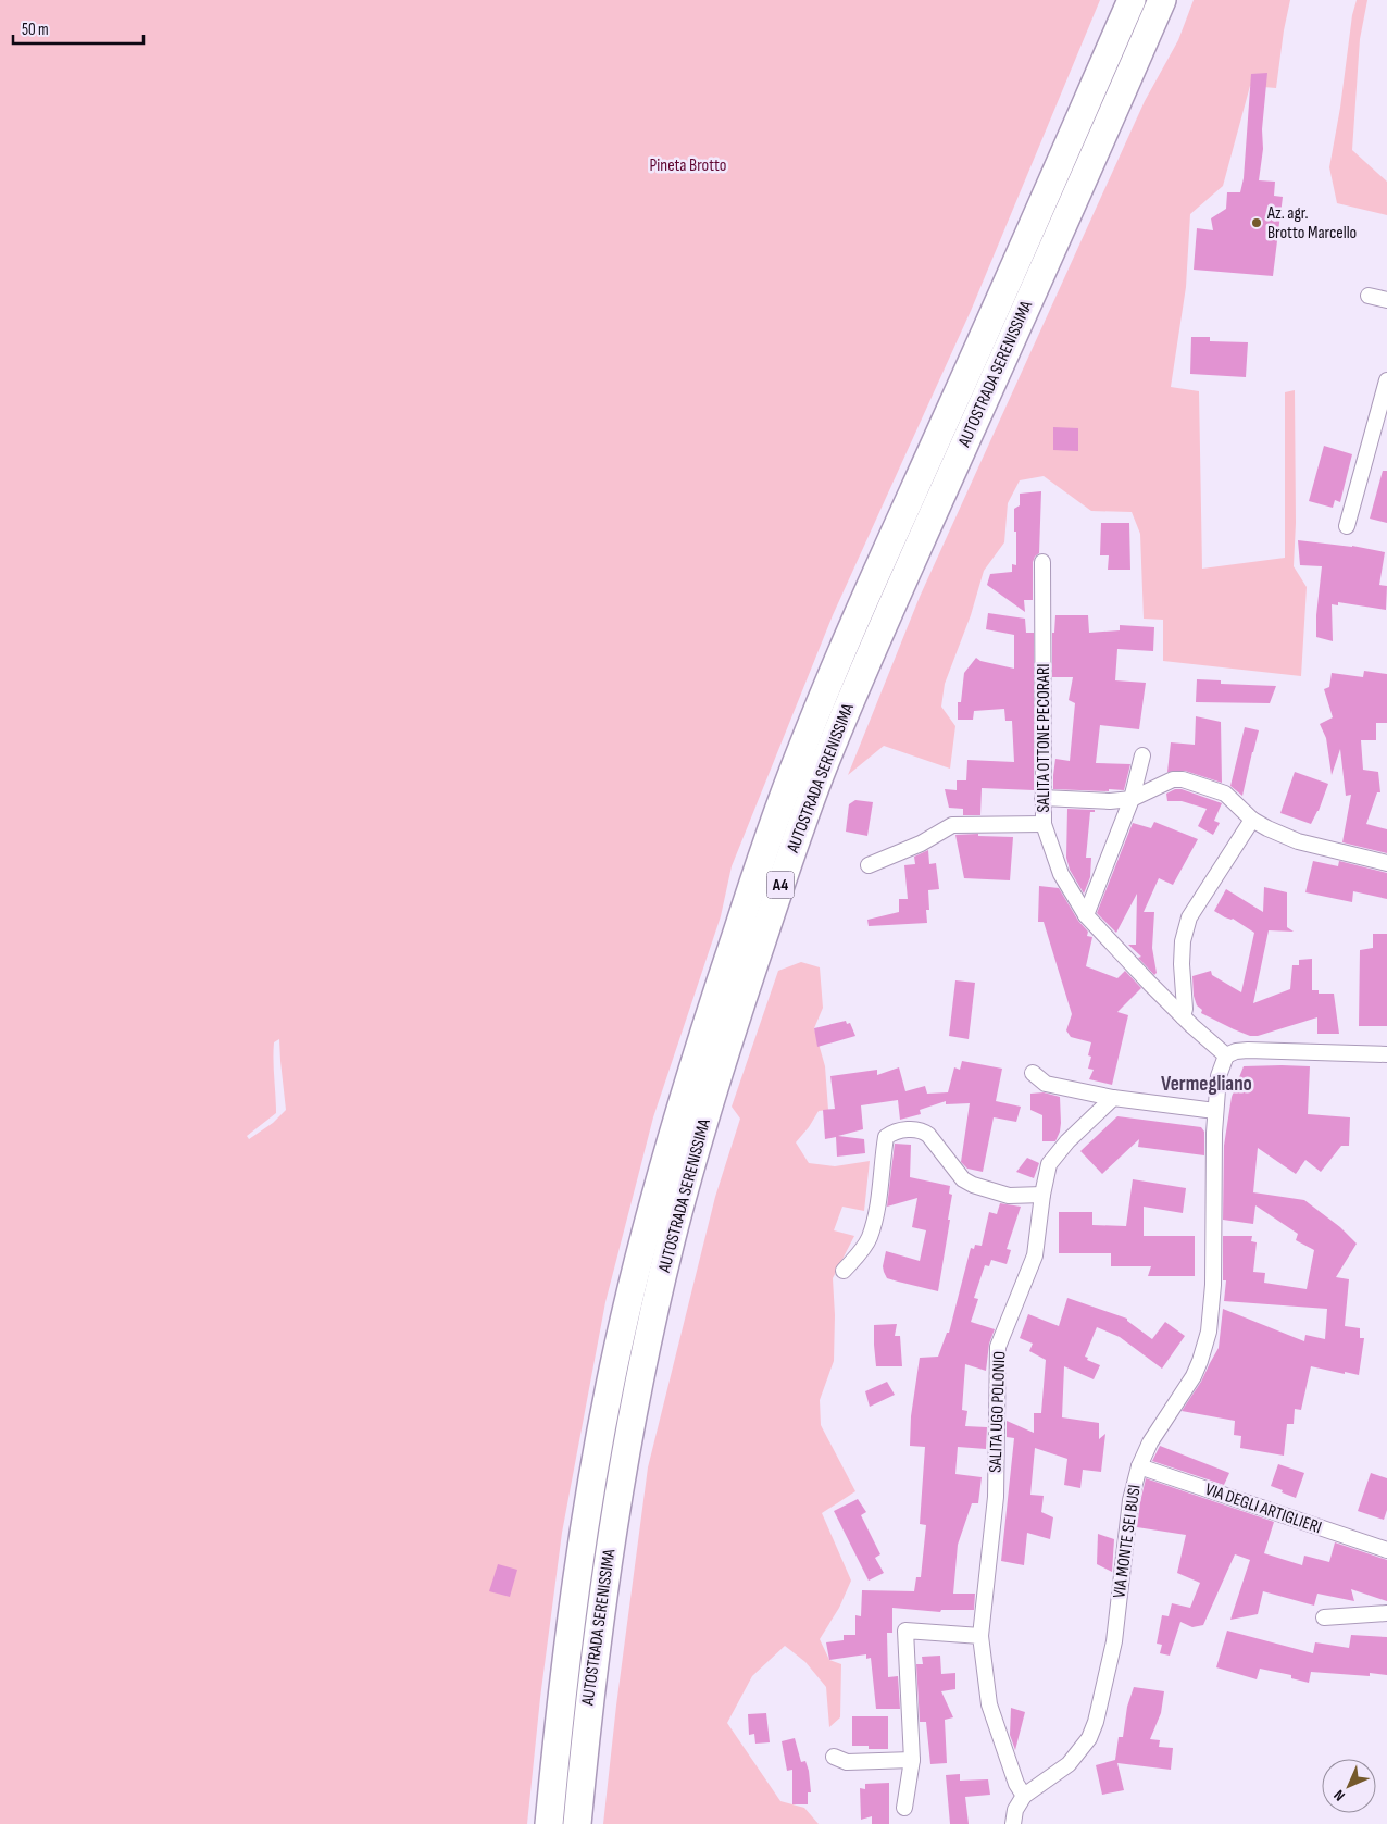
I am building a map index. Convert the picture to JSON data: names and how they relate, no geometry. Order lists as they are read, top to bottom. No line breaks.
{"streets":{"highway":["AUTOSTRADA SERENISSIMA","A4"],"street":["SALITA OTTONE PECORARI","SALITA UGO POLONIO","VIA DEGLI ARTIGLIERI","VIA MONTE SEI BUSI"]},"crossings":[["SALITA OTTONE PECORARI","VIA MONTE SEI BUSI"],["SALITA UGO POLONIO","VIA MONTE SEI BUSI"],["VIA DEGLI ARTIGLIERI","VIA MONTE SEI BUSI"]],"districts":["Vermegliano"],"parks":["Pineta Brotto"],"places":["Az. agr. Brotto Marcello"],"scale_bar":"50 m","north":"bottom left"}
